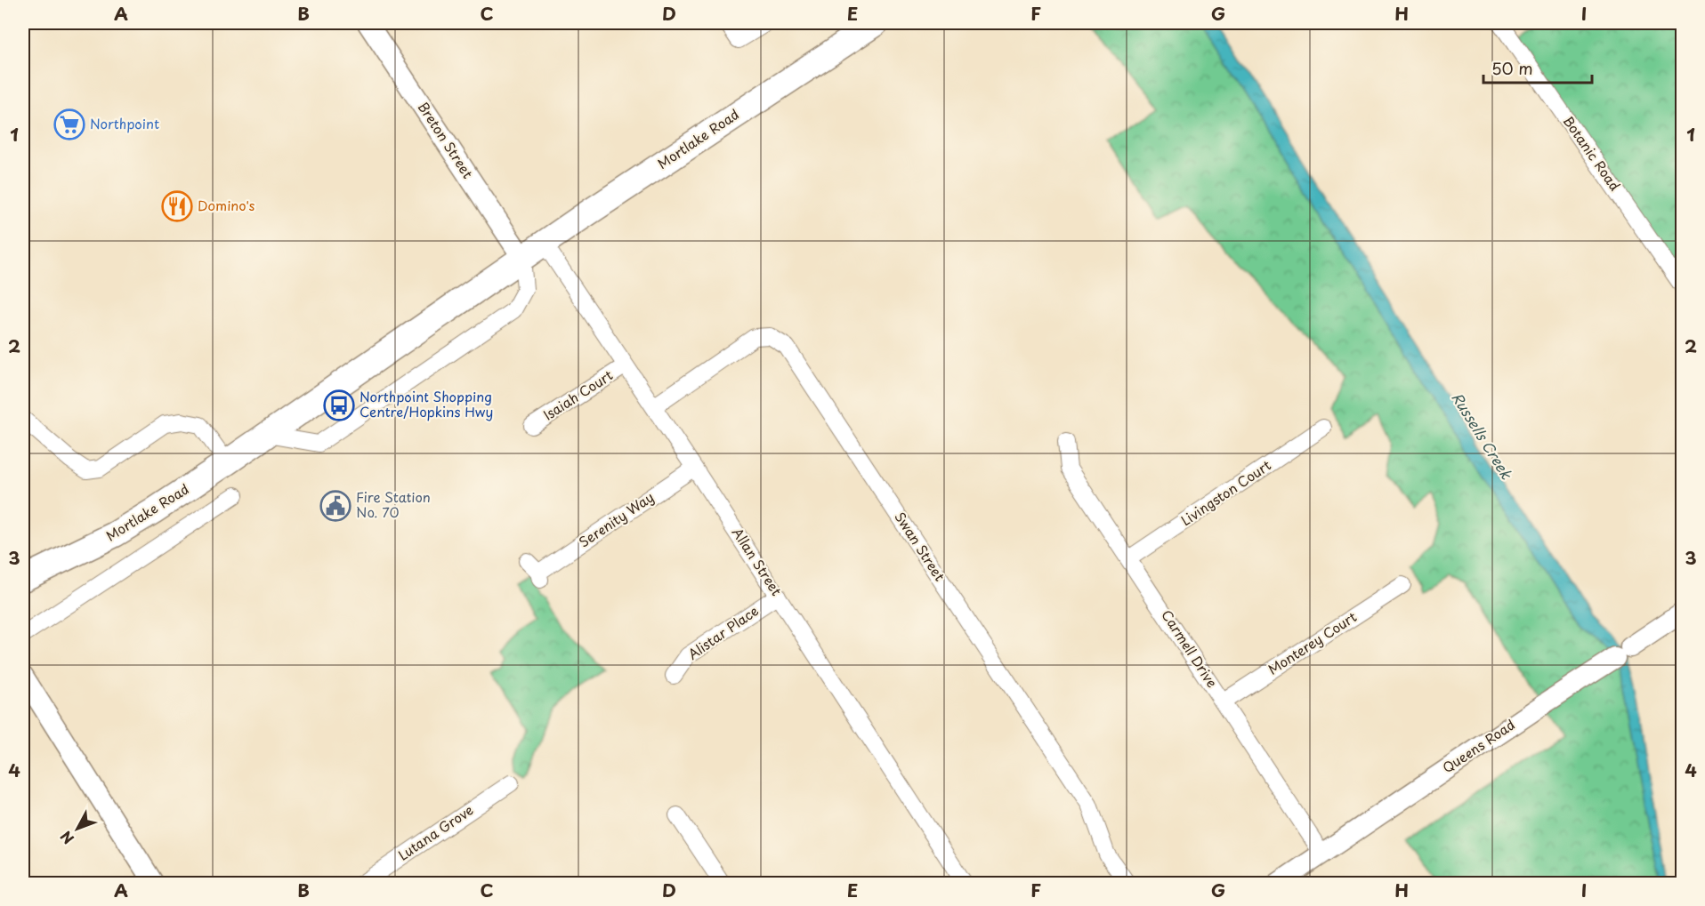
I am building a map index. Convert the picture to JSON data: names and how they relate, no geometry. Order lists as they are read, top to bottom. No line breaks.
{"streets":{"main road":["Mortlake Road"],"street":["Breton Street","Botanic Road","Isaiah Court","Livingston Court","Serenity Way","Swan Street","Allan Street","Alistar Place","Monterey Court","Carmell Drive","Queens Road","Lutana Grove"]},"crossings":[["Mortlake Road","Breton Street"],["Mortlake Road","Allan Street"],["Isaiah Court","Allan Street"],["Livingston Court","Carmell Drive"],["Serenity Way","Allan Street"],["Swan Street","Allan Street"],["Allan Street","Alistar Place"],["Monterey Court","Carmell Drive"],["Carmell Drive","Queens Road"]],"water":["Russells Creek"],"places":{"supermarket":["Northpoint"],"restaurant":["Domino's"],"bus stop":["Northpoint Shopping Centre/Hopkins Hwy"],"public building":["Fire Station No. 70"]},"scale_bar":"50 m","north":"bottom left","grid":{"columns":["A","B","C","D","E","F","G","H","I"],"rows":["1","2","3","4"]}}
